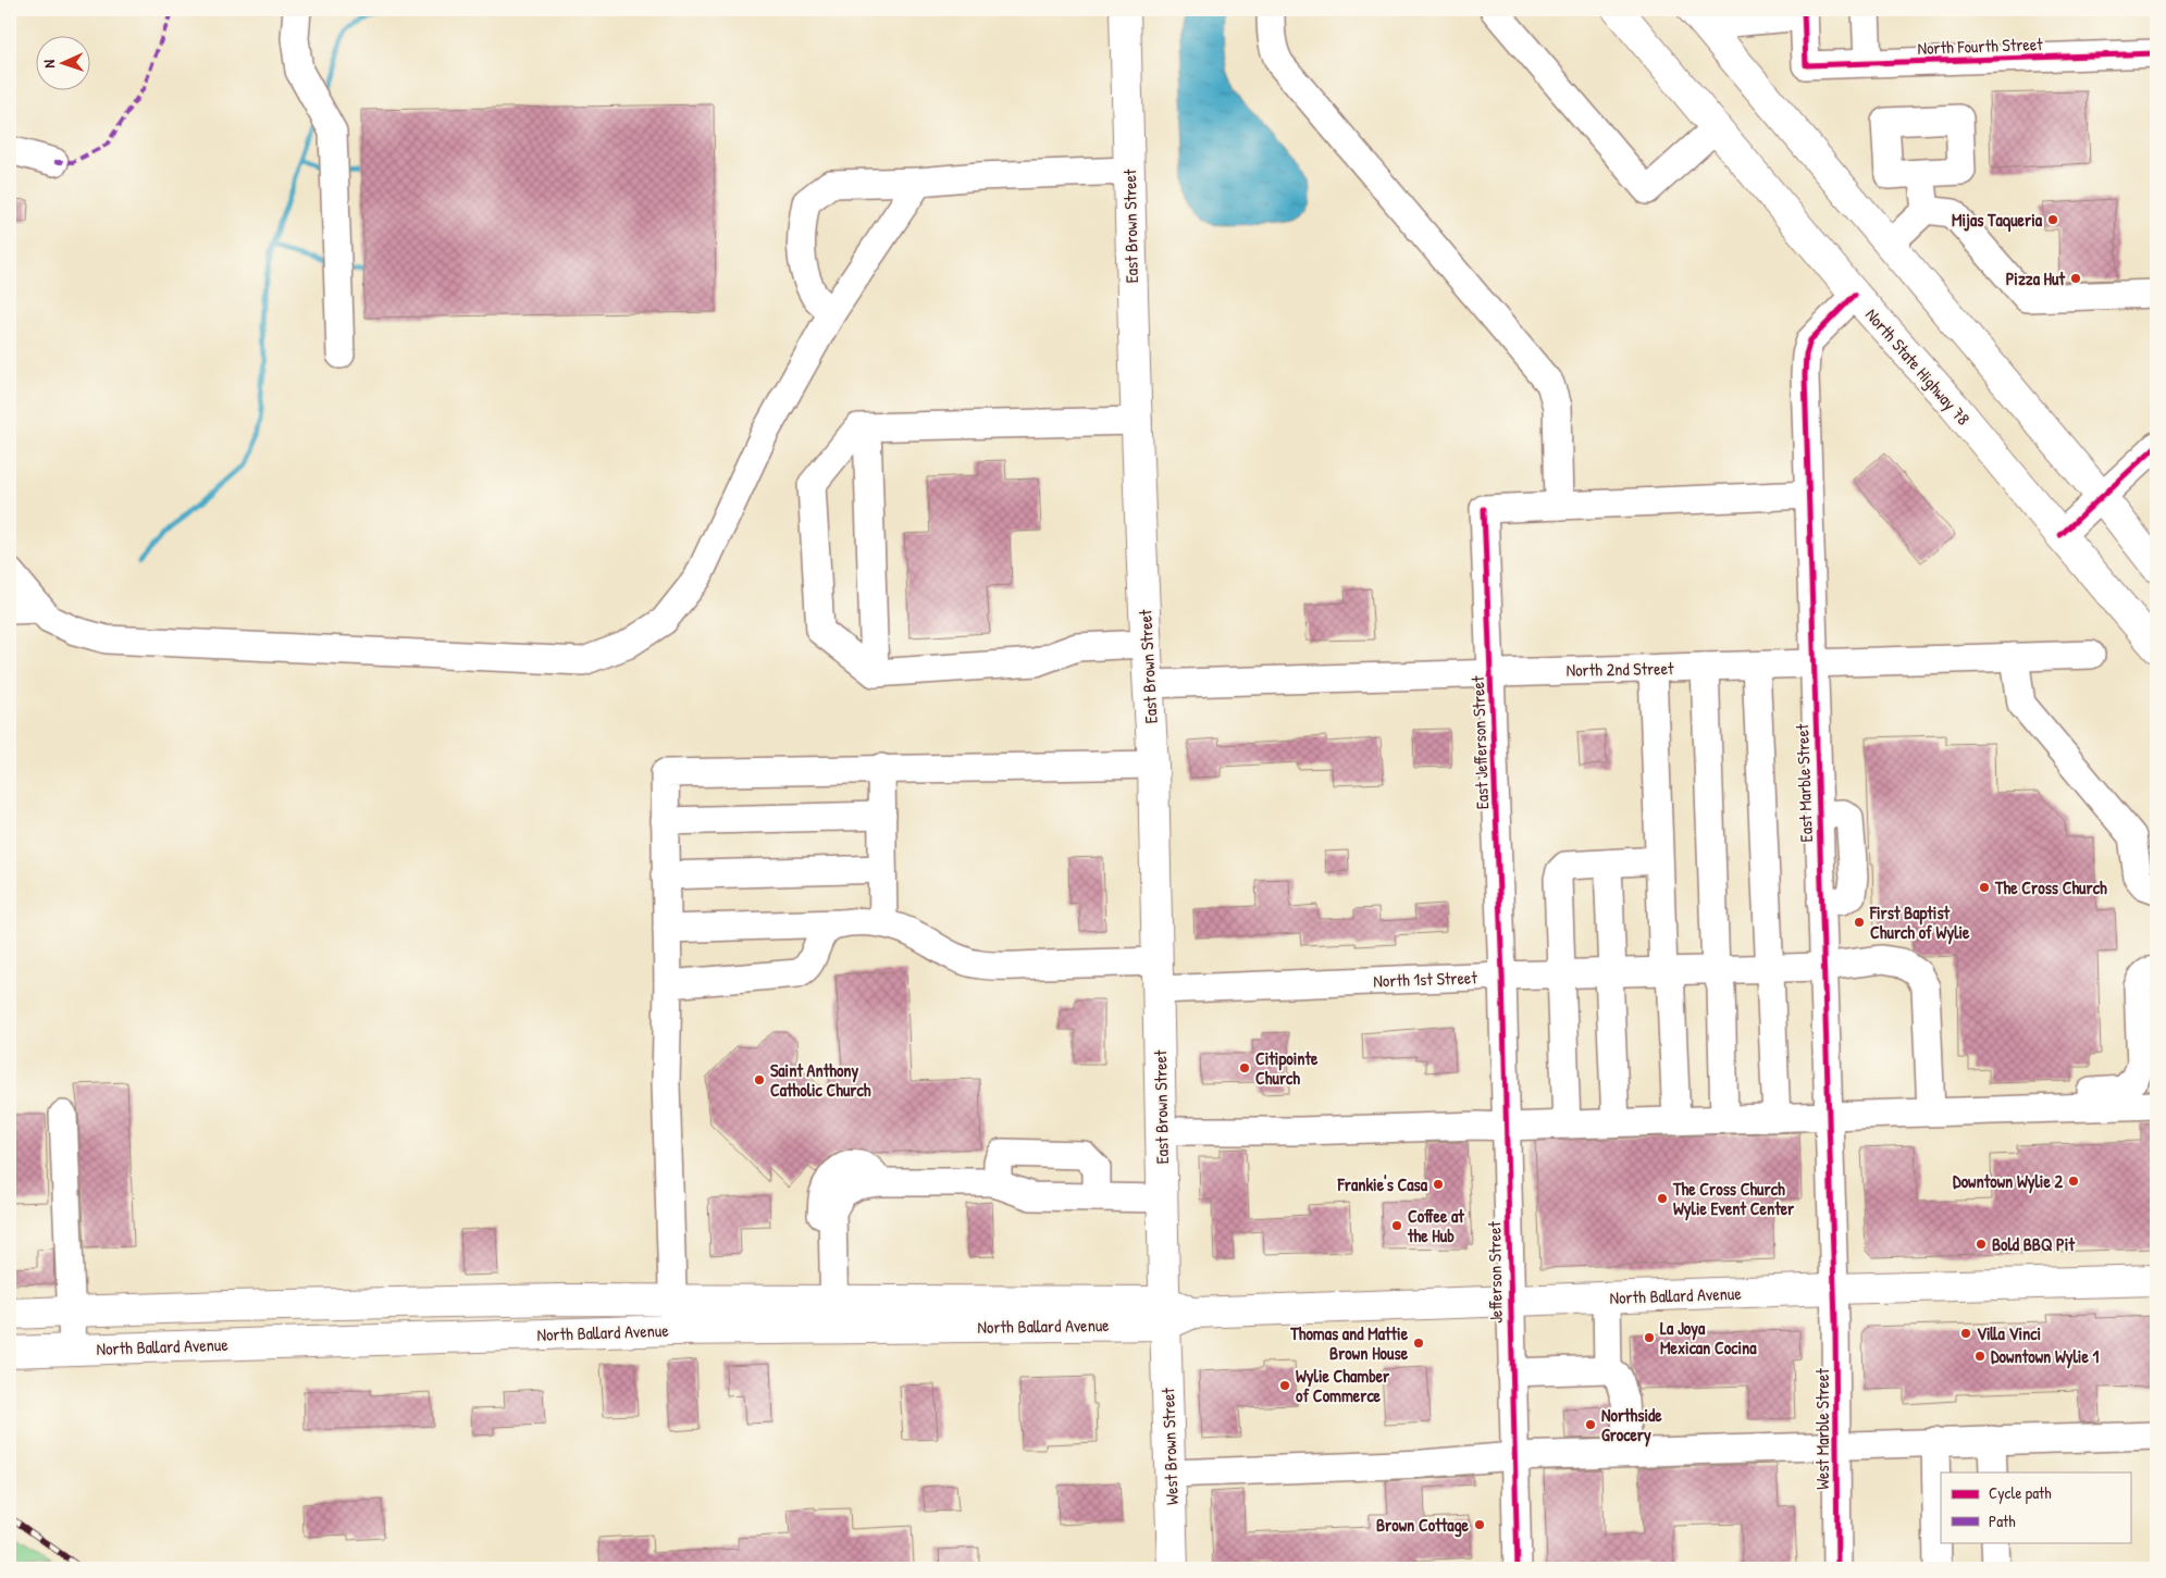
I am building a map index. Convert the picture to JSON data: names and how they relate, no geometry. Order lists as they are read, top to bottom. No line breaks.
{"streets":{"main road":["East Brown Street","North State Highway 78","North Ballard Avenue","West Brown Street"],"street":["North Fourth Street","North 2nd Street","East Jefferson Street","East Marble Street","North 1st Street","Jefferson Street","West Marble Street"]},"crossings":[["East Brown Street","North 2nd Street"],["East Brown Street","North 1st Street"],["East Brown Street","North Ballard Avenue"],["East Brown Street","West Brown Street"],["North State Highway 78","East Marble Street"],["North 2nd Street","East Jefferson Street"],["North 2nd Street","East Marble Street"],["East Jefferson Street","North 1st Street"],["East Jefferson Street","Jefferson Street"],["East Marble Street","North 1st Street"],["East Marble Street","North Ballard Avenue"],["East Marble Street","West Marble Street"],["North 1st Street","Jefferson Street"],["Jefferson Street","North Ballard Avenue"],["North Ballard Avenue","West Marble Street"],["North Ballard Avenue","West Brown Street"]],"places":["Mijas Taqueria","Pizza Hut","The Cross Church","First Baptist Church of Wylie","Citipointe Church","Saint Anthony Catholic Church","Downtown Wylie 2","Frankie's Casa","The Cross Church Wylie Event Center","Coffee at the Hub","Bold BBQ Pit","Villa Vinci","La Joya Mexican Cocina","Thomas and Mattie Brown House","Downtown Wylie 1","Wylie Chamber of Commerce","Northside Grocery","Brown Cottage"],"legend":["Cycle path","Path"],"north":"left"}
